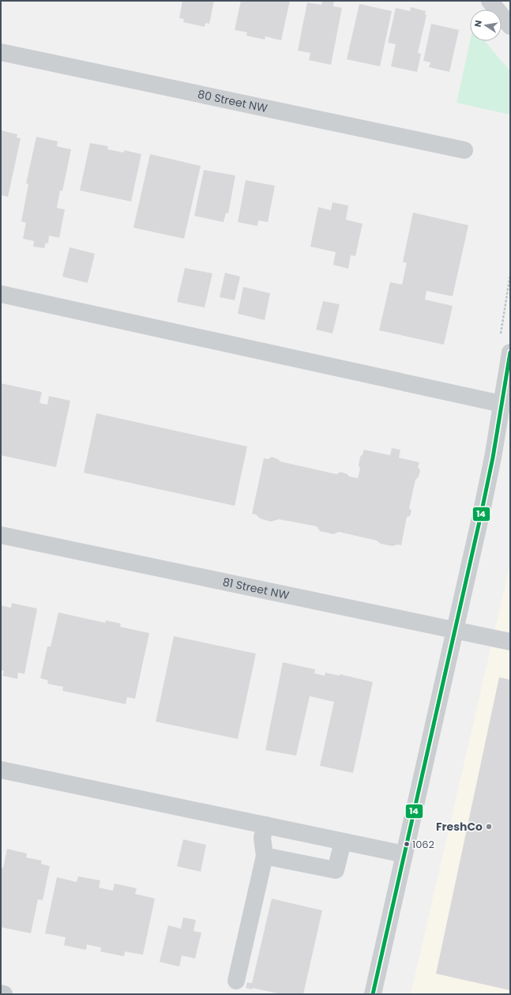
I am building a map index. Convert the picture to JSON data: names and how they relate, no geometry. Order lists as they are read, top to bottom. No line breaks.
{"streets":{"street":["80 Street NW","81 Street NW"]},"places":["FreshCo","1062"],"lines":["transit line 14"],"north":"left"}
